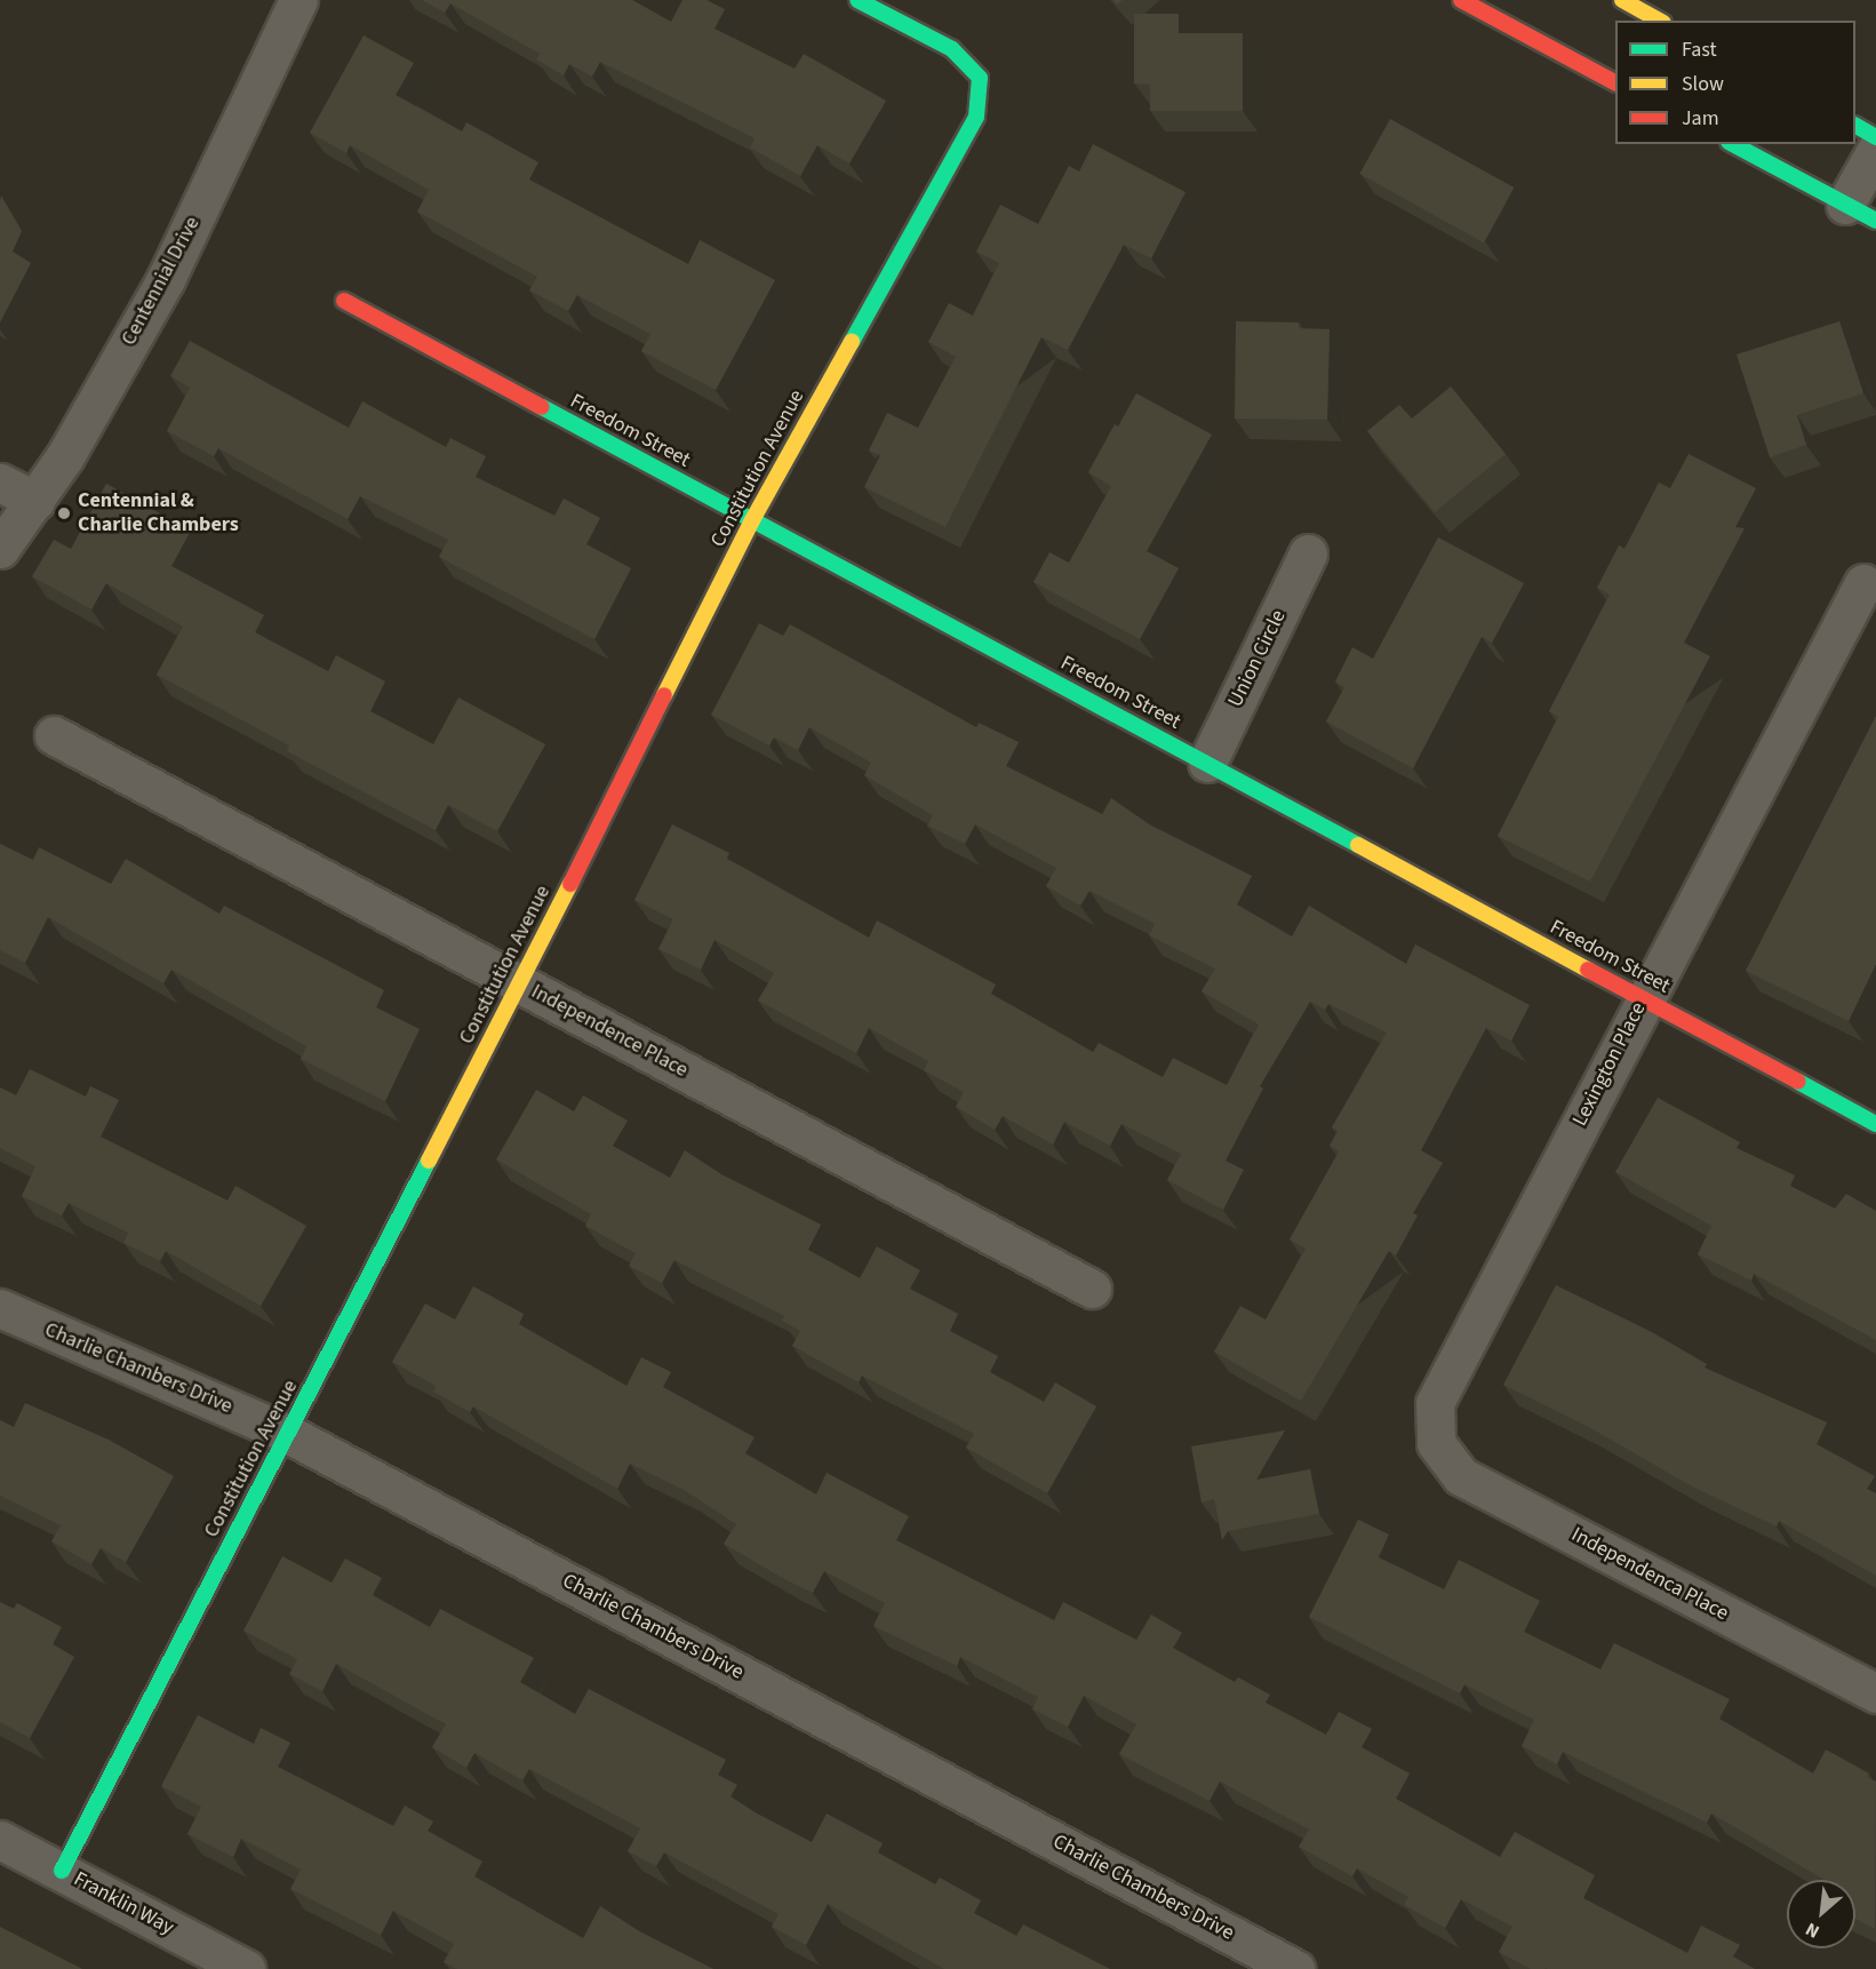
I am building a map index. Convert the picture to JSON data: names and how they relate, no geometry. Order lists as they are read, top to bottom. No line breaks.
{"streets":{"street":["Centennial Drive","Freedom Street","Constitution Avenue","Union Circle","Independence Place","Lexington Place","Charlie Chambers Drive","Independenca Place","Franklin Way"]},"crossings":[["Freedom Street","Constitution Avenue"],["Freedom Street","Union Circle"],["Freedom Street","Lexington Place"],["Constitution Avenue","Independence Place"],["Constitution Avenue","Charlie Chambers Drive"],["Constitution Avenue","Franklin Way"],["Lexington Place","Independenca Place"]],"places":["Centennial & Charlie Chambers"],"legend":["Fast","Slow","Jam"],"north":"bottom left"}
